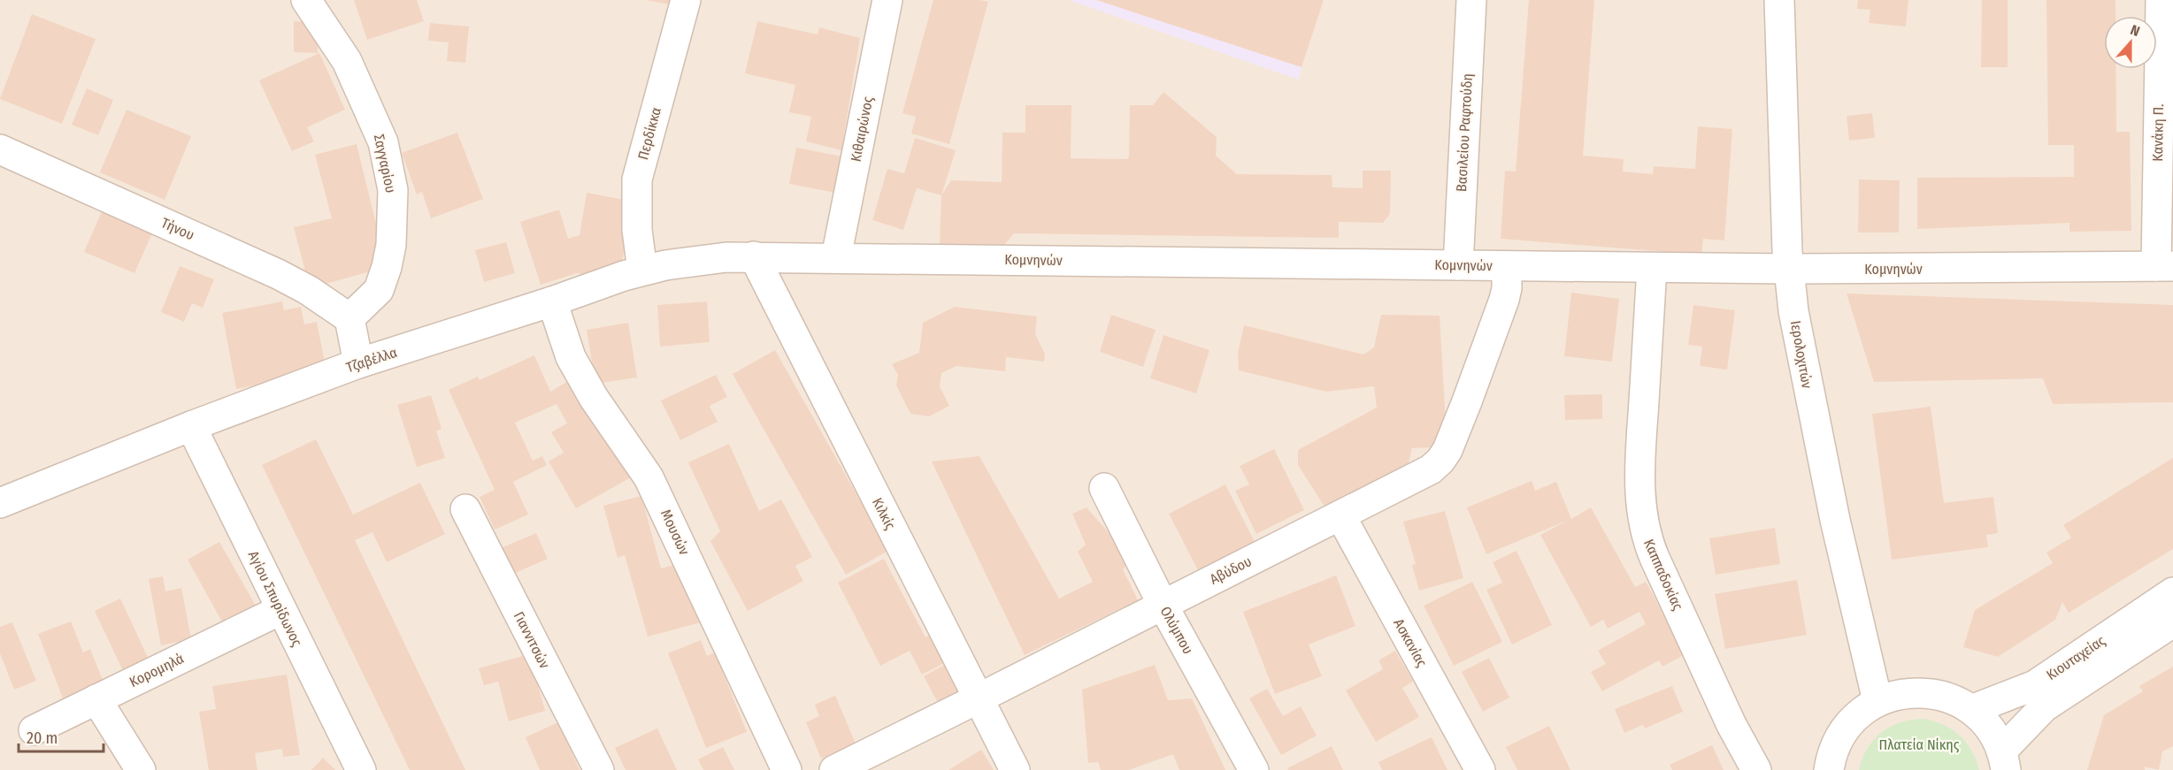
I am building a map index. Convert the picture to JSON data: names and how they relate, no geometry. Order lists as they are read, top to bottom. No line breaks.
{"streets":{"street":["Κιθαιρώνος","Βασιλείου Ραφτούδη","Κανάκη Π.","Περδίκκα","Σαγγαρίου","Τήνου","Κομνηνών","Ιερολοχιτών","Τζαβέλλα","Κιλκίς","Μουσών","Αβύδου","Καππαδοκίας","Αγίου Σπυρίδωνος","Ολύμπου","Γιαννιτσών","Ασκανίας","Κιουταχείας","Κορομηλά"]},"crossings":[["Κιθαιρώνος","Κομνηνών"],["Βασιλείου Ραφτούδη","Κομνηνών"],["Κανάκη Π.","Κομνηνών"],["Περδίκκα","Τζαβέλλα"],["Σαγγαρίου","Τήνου"],["Κομνηνών","Ιερολοχιτών"],["Κομνηνών","Τζαβέλλα"],["Κομνηνών","Κιλκίς"],["Κομνηνών","Αβύδου"],["Κομνηνών","Καππαδοκίας"],["Τζαβέλλα","Κιλκίς"],["Τζαβέλλα","Μουσών"],["Τζαβέλλα","Αγίου Σπυρίδωνος"],["Κιλκίς","Αβύδου"],["Αβύδου","Ολύμπου"],["Αβύδου","Ασκανίας"],["Αγίου Σπυρίδωνος","Κορομηλά"]],"parks":["Πλατεία Νίκης"],"scale_bar":"20 m","north":"top"}
